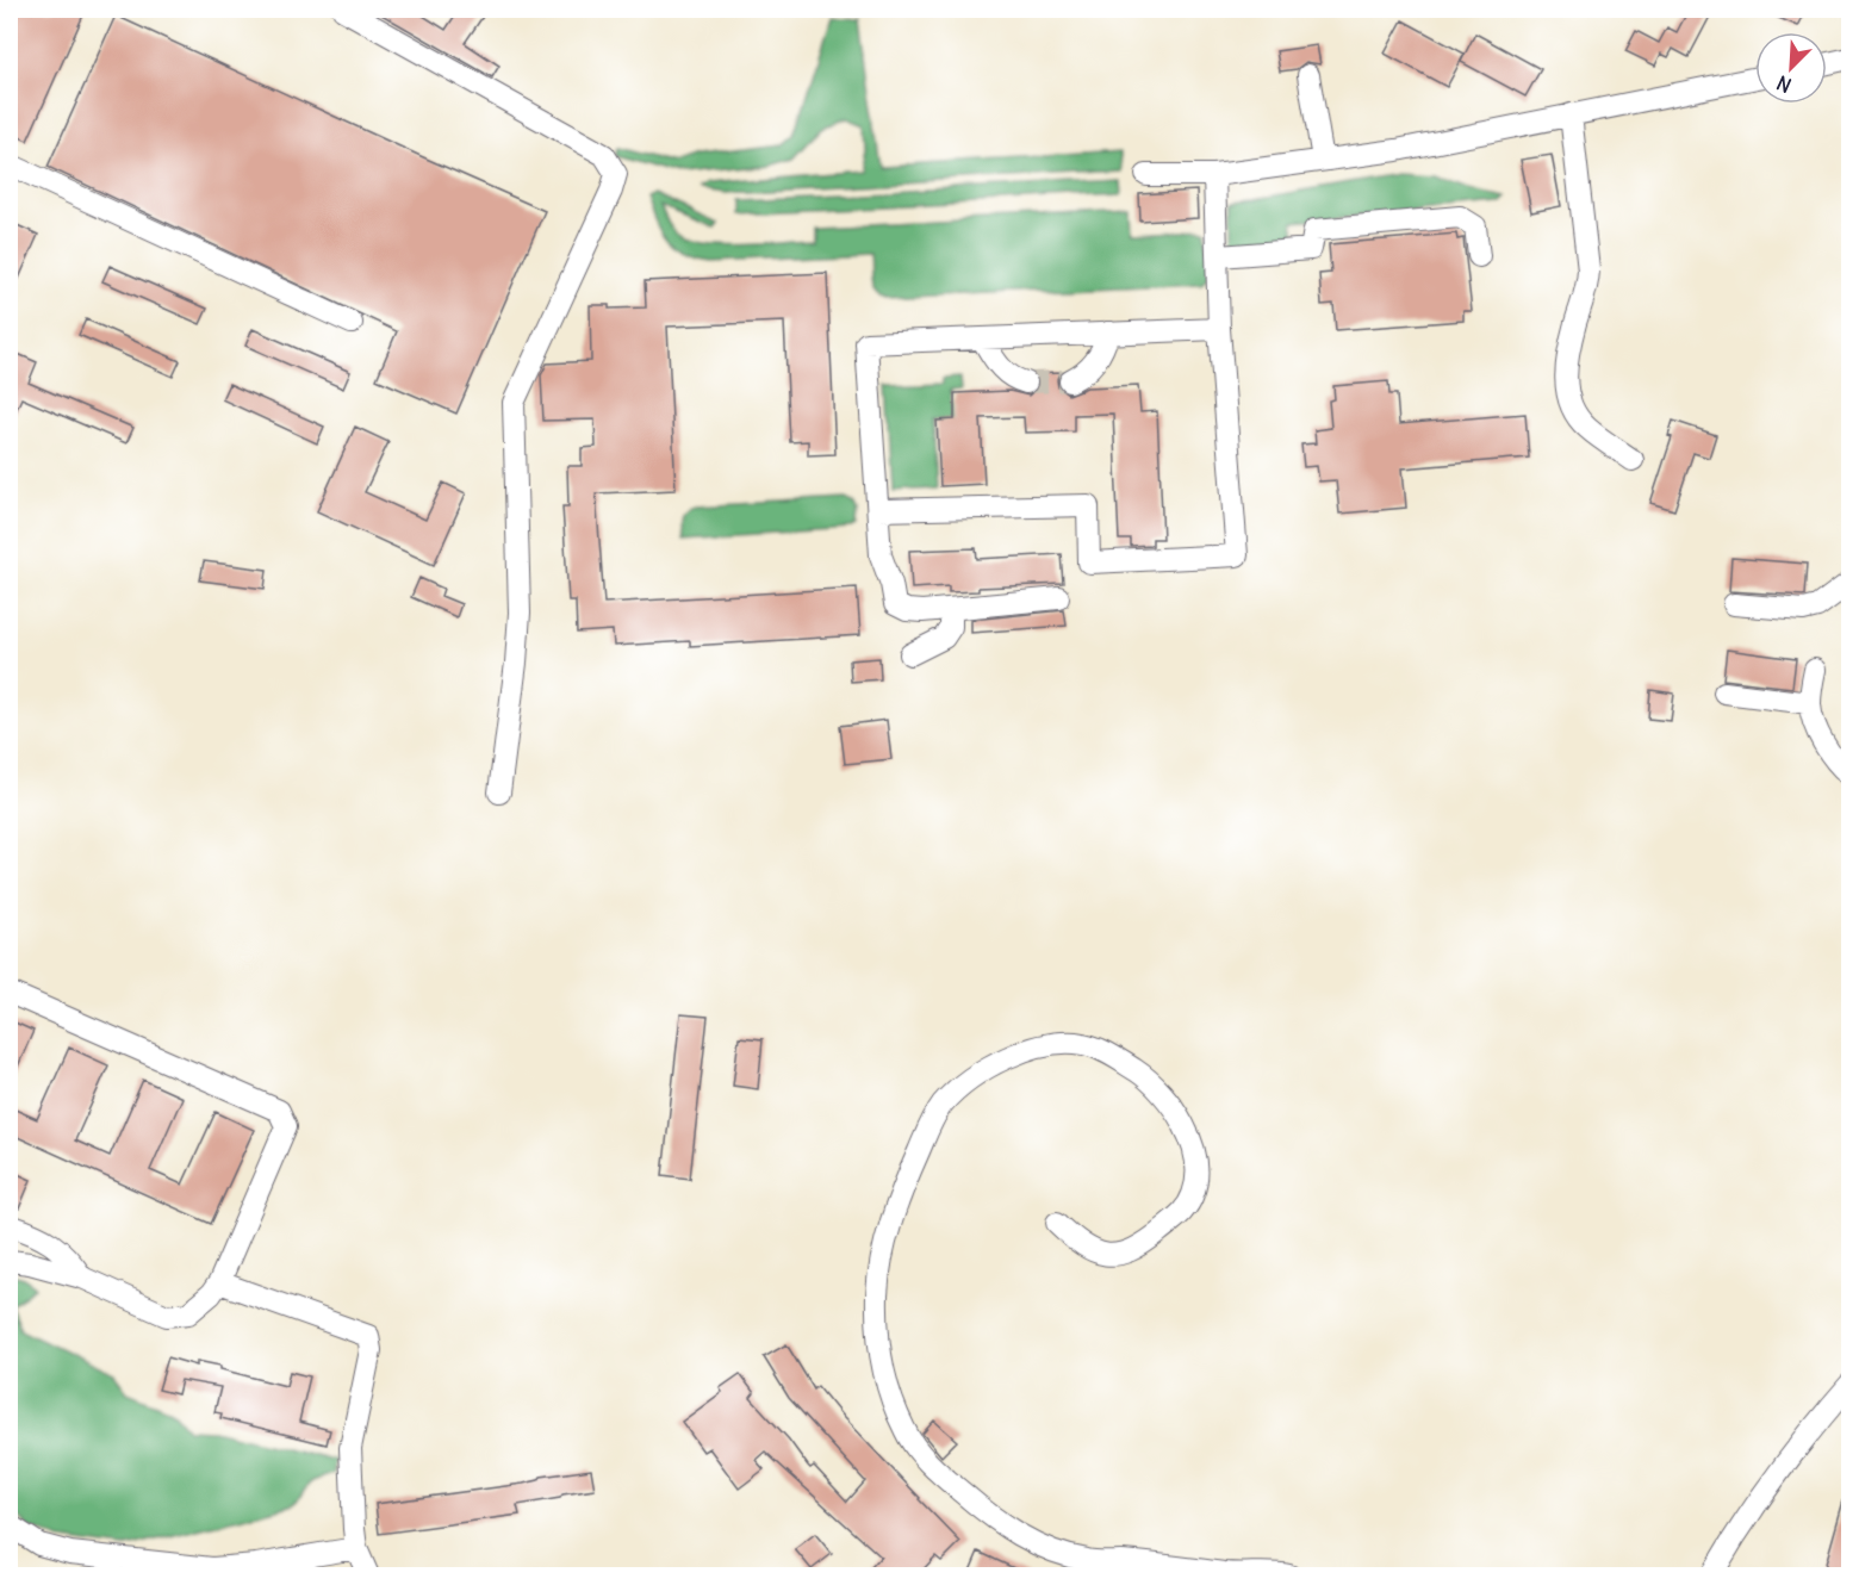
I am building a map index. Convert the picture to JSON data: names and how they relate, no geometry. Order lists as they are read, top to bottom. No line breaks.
{"north":"bottom left"}
